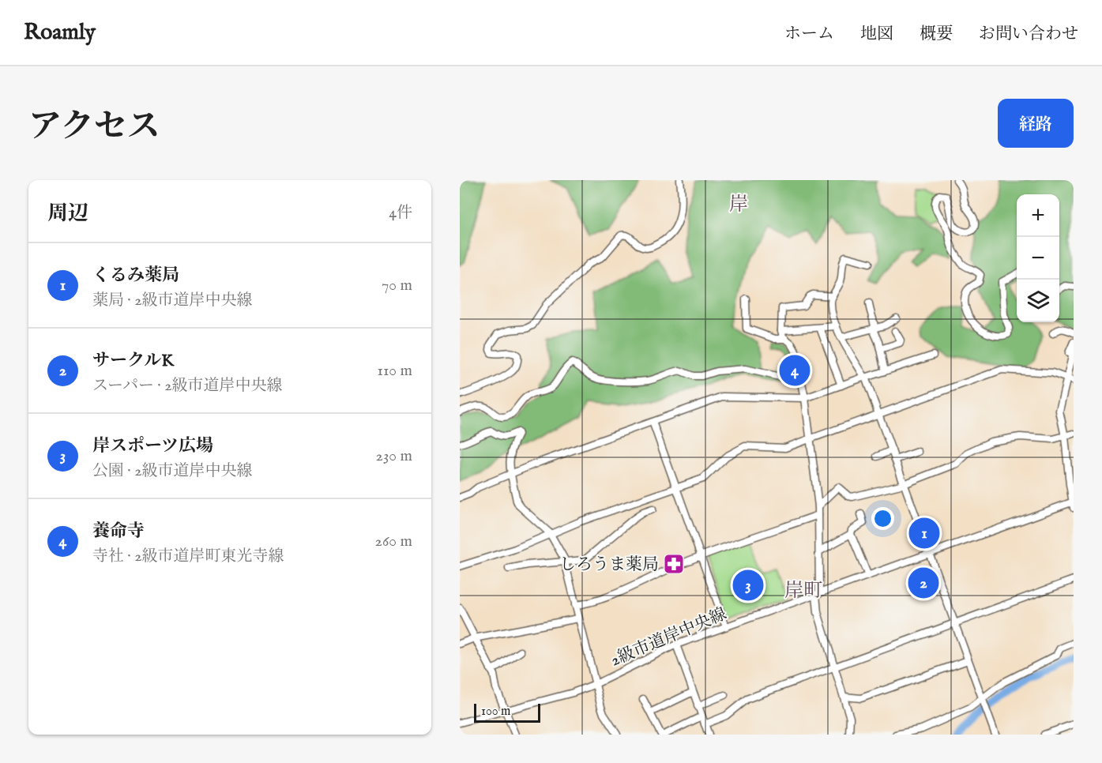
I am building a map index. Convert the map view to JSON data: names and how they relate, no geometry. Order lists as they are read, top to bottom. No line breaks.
{"streets":{"street":["2級市道岸中央線"]},"districts":["岸","岸町"],"places":{"pharmacy":["しろうま薬局"]},"scale_bar":"100 m","page":{"header":"Roamly","nav":["ホーム","地図","概要","お問い合わせ"],"title":"アクセス","buttons":"経路","heading":["周辺","4件"],"map_buttons":["+","−"],"list":[{"mark":"1","name":"くるみ薬局","note":"薬局 · 2級市道岸中央線","value":"70 m"},{"mark":"2","name":"サークルK","note":"スーパー · 2級市道岸中央線","value":"110 m"},{"mark":"3","name":"岸スポーツ広場","note":"公園 · 2級市道岸中央線","value":"230 m"},{"mark":"4","name":"養命寺","note":"寺社 · 2級市道岸町東光寺線","value":"260 m"}],"pins":["4","1","2","3"],"scale":"100 m"}}
